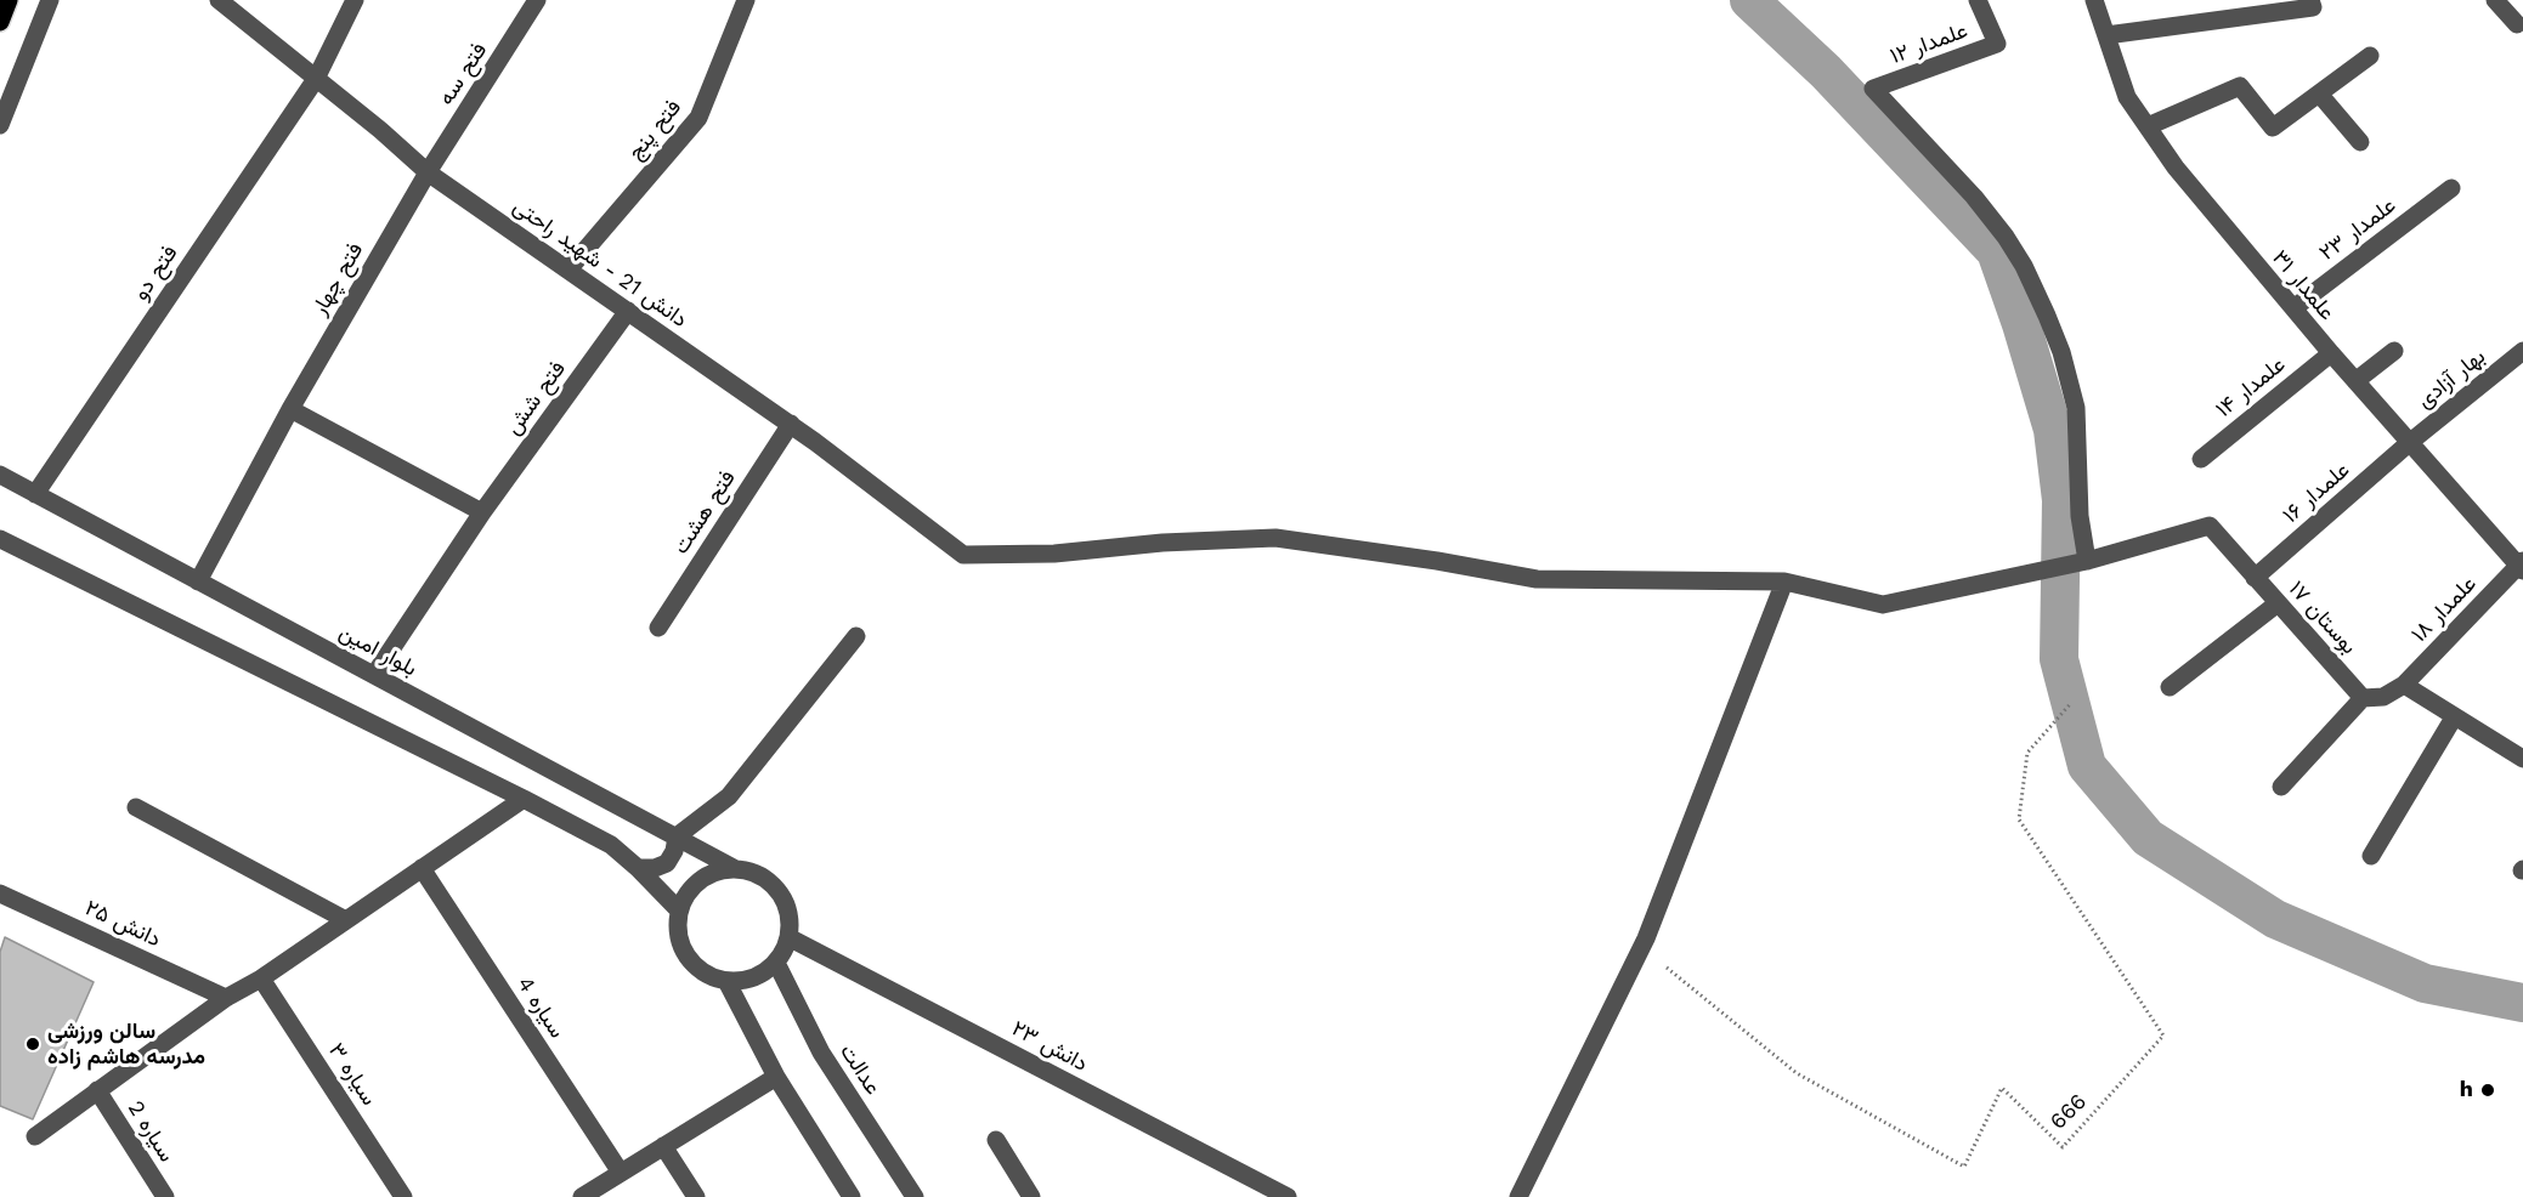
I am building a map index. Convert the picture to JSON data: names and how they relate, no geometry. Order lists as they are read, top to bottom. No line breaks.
{"streets":{"street":["علمدار ۱۲","فتح سه","فتح پنج","علمدار ۲۳","دانش 21 - شهید راحتی","فتح دو","فتح چهار","علمدار ۳۱","بهار آزادی","علمدار ۱۴","فتح شش","علمدار ۱۶","فتح هشت","علمدار ۱۸","بوستان ۱۷","بلوار امین","دانش ۲۵","سیاره 4","دانش ۲۳","عدالت","سیاره ۳","سیاره 2"],"path":["666"]},"crossings":[["علمدار ۱۲","بوستان ۱۷"],["فتح سه","دانش 21 - شهید راحتی"],["فتح سه","فتح چهار"],["فتح پنج","دانش 21 - شهید راحتی"],["علمدار ۲۳","علمدار ۳۱"],["دانش 21 - شهید راحتی","فتح دو"],["دانش 21 - شهید راحتی","فتح چهار"],["دانش 21 - شهید راحتی","فتح شش"],["دانش 21 - شهید راحتی","فتح هشت"],["فتح دو","بلوار امین"],["فتح چهار","بلوار امین"],["علمدار ۳۱","بهار آزادی"],["علمدار ۳۱","علمدار ۱۴"],["علمدار ۳۱","علمدار ۱۶"],["علمدار ۳۱","علمدار ۱۸"],["بهار آزادی","علمدار ۱۶"],["فتح شش","بلوار امین"],["علمدار ۱۶","بوستان ۱۷"],["بلوار امین","دانش ۲۳"],["بلوار امین","عدالت"],["دانش ۲۳","عدالت"]],"places":["سالن ورزشی مدرسه هاشم زاده","h"]}
